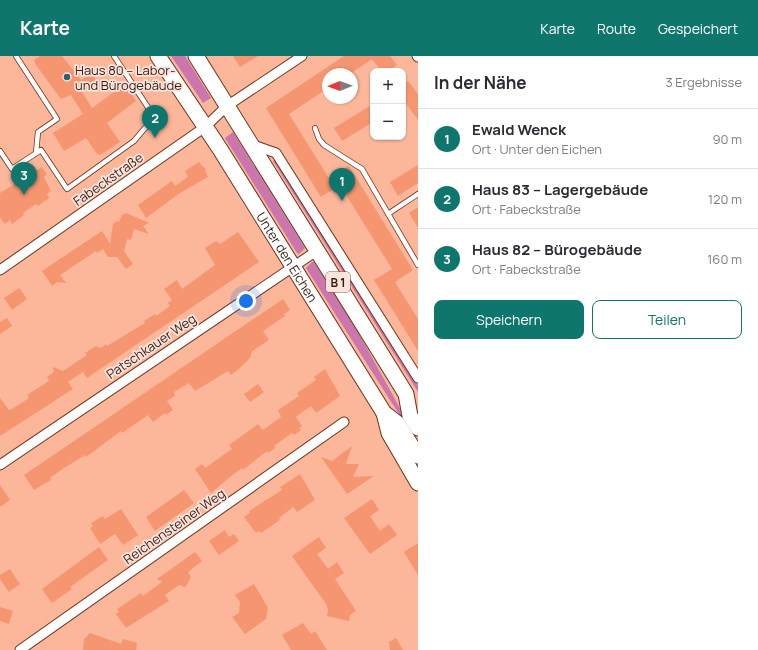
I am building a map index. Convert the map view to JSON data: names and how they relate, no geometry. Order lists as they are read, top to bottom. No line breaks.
{"streets":{"main road":["Unter den Eichen","B 1"],"street":["Fabeckstraße","Patschkauer Weg","Reichensteiner Weg"]},"crossings":[["Fabeckstraße","Unter den Eichen"],["Fabeckstraße","B 1"],["Unter den Eichen","Patschkauer Weg"],["B 1","Patschkauer Weg"]],"places":["Haus 80 – Labor- und Bürogebäude"],"north":"left","page":{"header":"Karte","nav":["Karte","Route","Gespeichert"],"heading":["In der Nähe","3 Ergebnisse"],"map_buttons":["+","−"],"pins":["2","3","1"],"list":[{"mark":"1","name":"Ewald Wenck","note":"Ort · Unter den Eichen","value":"90 m"},{"mark":"2","name":"Haus 83 – Lagergebäude","note":"Ort · Fabeckstraße","value":"120 m"},{"mark":"3","name":"Haus 82 – Bürogebäude","note":"Ort · Fabeckstraße","value":"160 m"}],"buttons":["Speichern","Teilen"]}}
